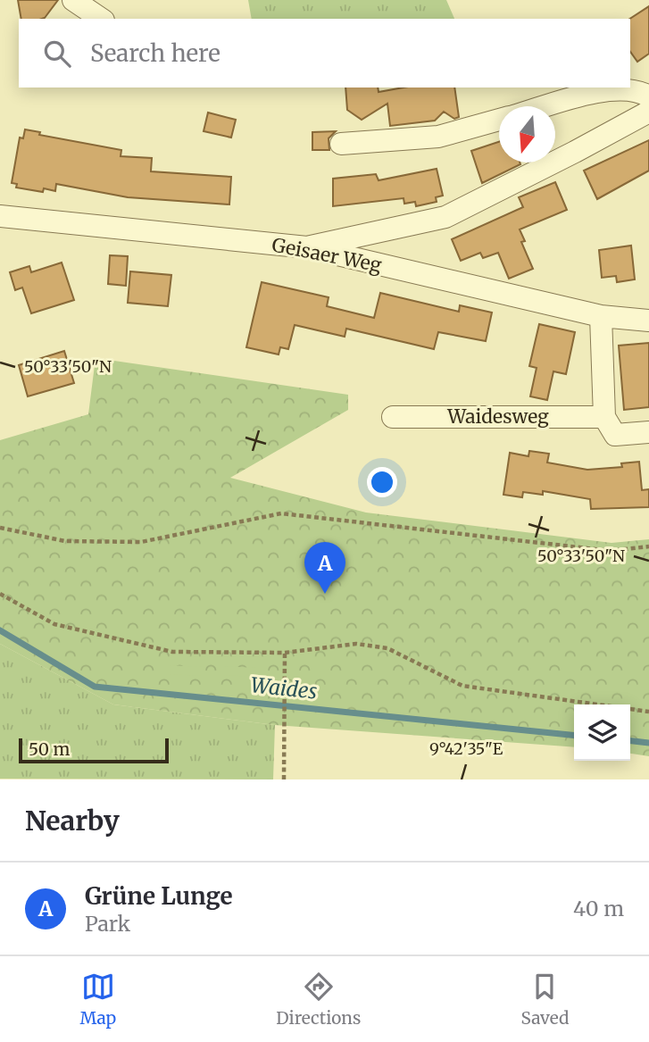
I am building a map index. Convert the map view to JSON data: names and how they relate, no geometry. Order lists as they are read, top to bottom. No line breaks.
{"streets":{"street":["Geisaer Weg","Waidesweg"]},"water":["Waides"],"scale_bar":"50 m","north":"bottom","page":{"search":"Search here","pins":"A","scale":"50 m","heading":"Nearby","list":[{"mark":"A","name":"Grüne Lunge","note":"Park","value":"40 m"}],"nav":["Map","Directions","Saved"]},"coordinates":["50°33'50\"N","9°42'35\"E"]}
